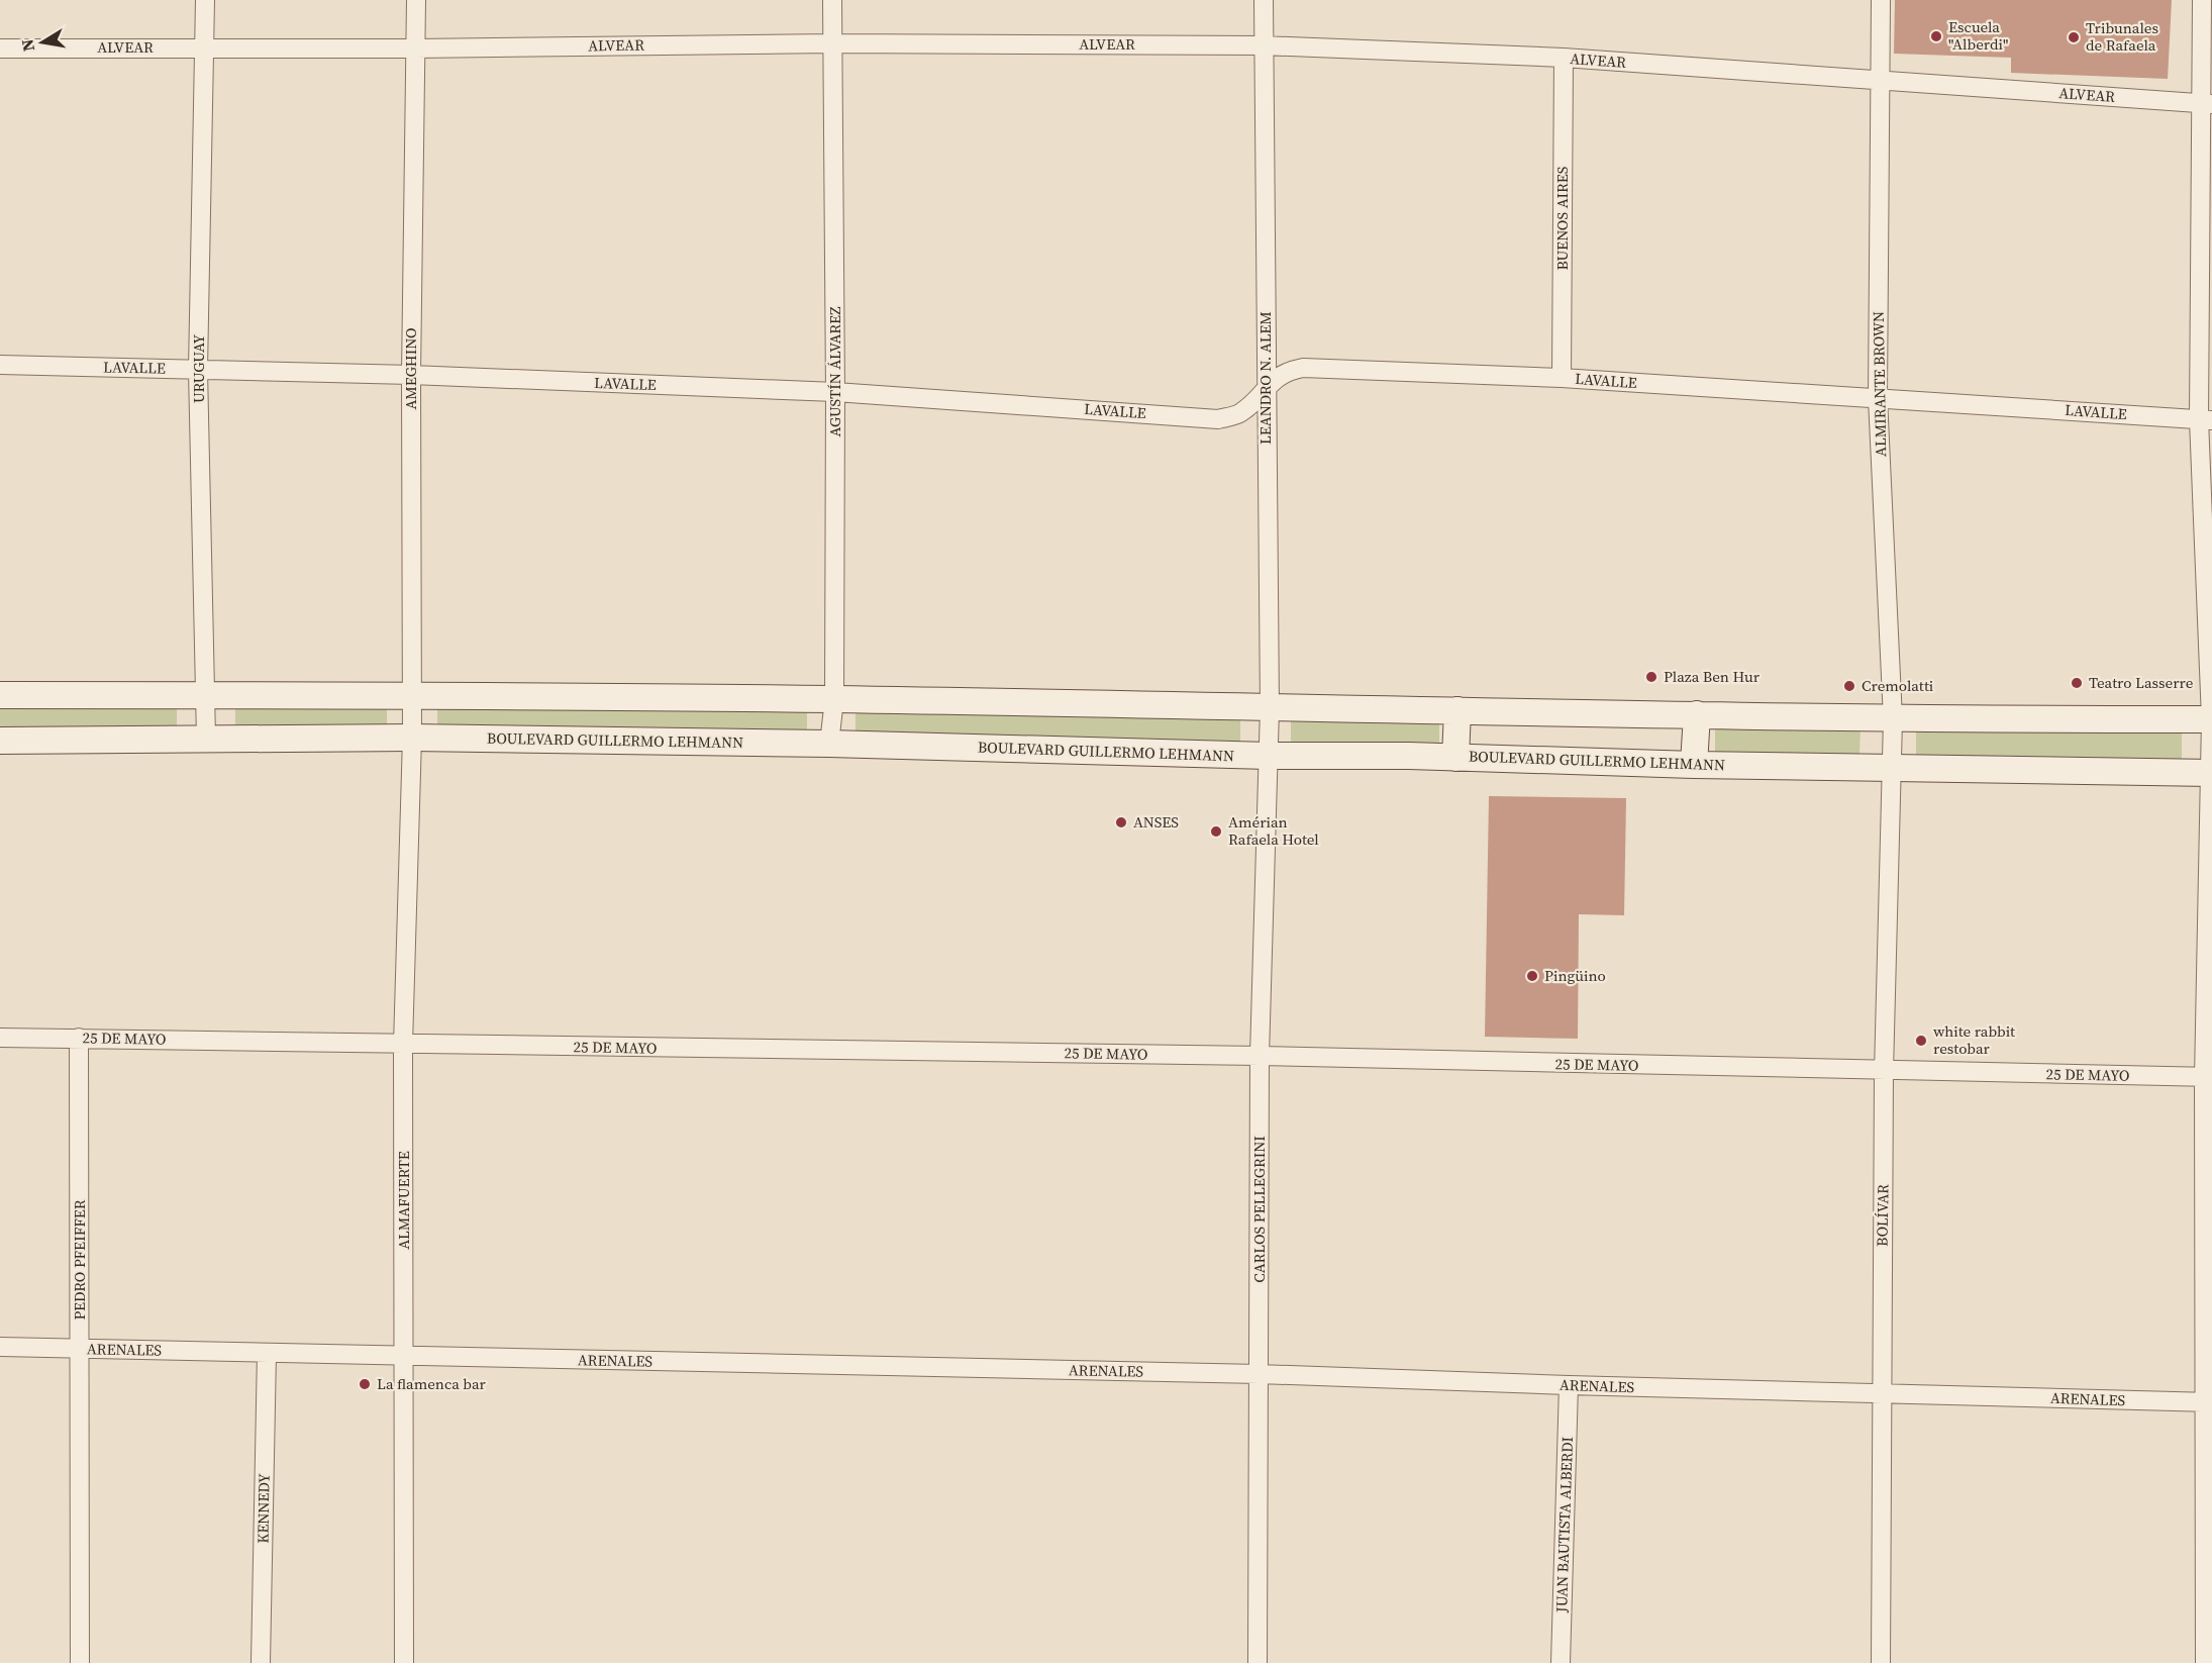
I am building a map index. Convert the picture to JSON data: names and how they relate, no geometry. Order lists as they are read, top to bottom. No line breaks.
{"streets":{"main road":["BOULEVARD GUILLERMO LEHMANN"],"street":["ALVEAR","BUENOS AIRES","LAVALLE","URUGUAY","AMEGHINO","AGUSTÍN ÁLVAREZ","LEANDRO N. ALEM","ALMIRANTE BROWN","25 DE MAYO","ALMAFUERTE","CARLOS PELLEGRINI","BOLÍVAR","PEDRO PFEIFFER","ARENALES","KENNEDY","JUAN BAUTISTA ALBERDI"]},"crossings":[["ALVEAR","BUENOS AIRES"],["ALVEAR","URUGUAY"],["ALVEAR","AMEGHINO"],["ALVEAR","AGUSTÍN ÁLVAREZ"],["ALVEAR","LEANDRO N. ALEM"],["ALVEAR","ALMIRANTE BROWN"],["BUENOS AIRES","LAVALLE"],["LAVALLE","URUGUAY"],["LAVALLE","AMEGHINO"],["LAVALLE","AGUSTÍN ÁLVAREZ"],["LAVALLE","LEANDRO N. ALEM"],["LAVALLE","ALMIRANTE BROWN"],["URUGUAY","BOULEVARD GUILLERMO LEHMANN"],["AMEGHINO","BOULEVARD GUILLERMO LEHMANN"],["AMEGHINO","ALMAFUERTE"],["AGUSTÍN ÁLVAREZ","BOULEVARD GUILLERMO LEHMANN"],["LEANDRO N. ALEM","BOULEVARD GUILLERMO LEHMANN"],["LEANDRO N. ALEM","CARLOS PELLEGRINI"],["ALMIRANTE BROWN","BOULEVARD GUILLERMO LEHMANN"],["ALMIRANTE BROWN","BOLÍVAR"],["BOULEVARD GUILLERMO LEHMANN","ALMAFUERTE"],["BOULEVARD GUILLERMO LEHMANN","CARLOS PELLEGRINI"],["BOULEVARD GUILLERMO LEHMANN","BOLÍVAR"],["25 DE MAYO","ALMAFUERTE"],["25 DE MAYO","CARLOS PELLEGRINI"],["25 DE MAYO","BOLÍVAR"],["25 DE MAYO","PEDRO PFEIFFER"],["ALMAFUERTE","ARENALES"],["CARLOS PELLEGRINI","ARENALES"],["BOLÍVAR","ARENALES"],["PEDRO PFEIFFER","ARENALES"],["ARENALES","KENNEDY"],["ARENALES","JUAN BAUTISTA ALBERDI"]],"places":["Escuela \"Alberdi\"","Tribunales de Rafaela","Plaza Ben Hur","Teatro Lasserre","Cremolatti","ANSES","Amérian Rafaela Hotel","Pingüino","white rabbit restobar","La flamenca bar"],"north":"left"}
